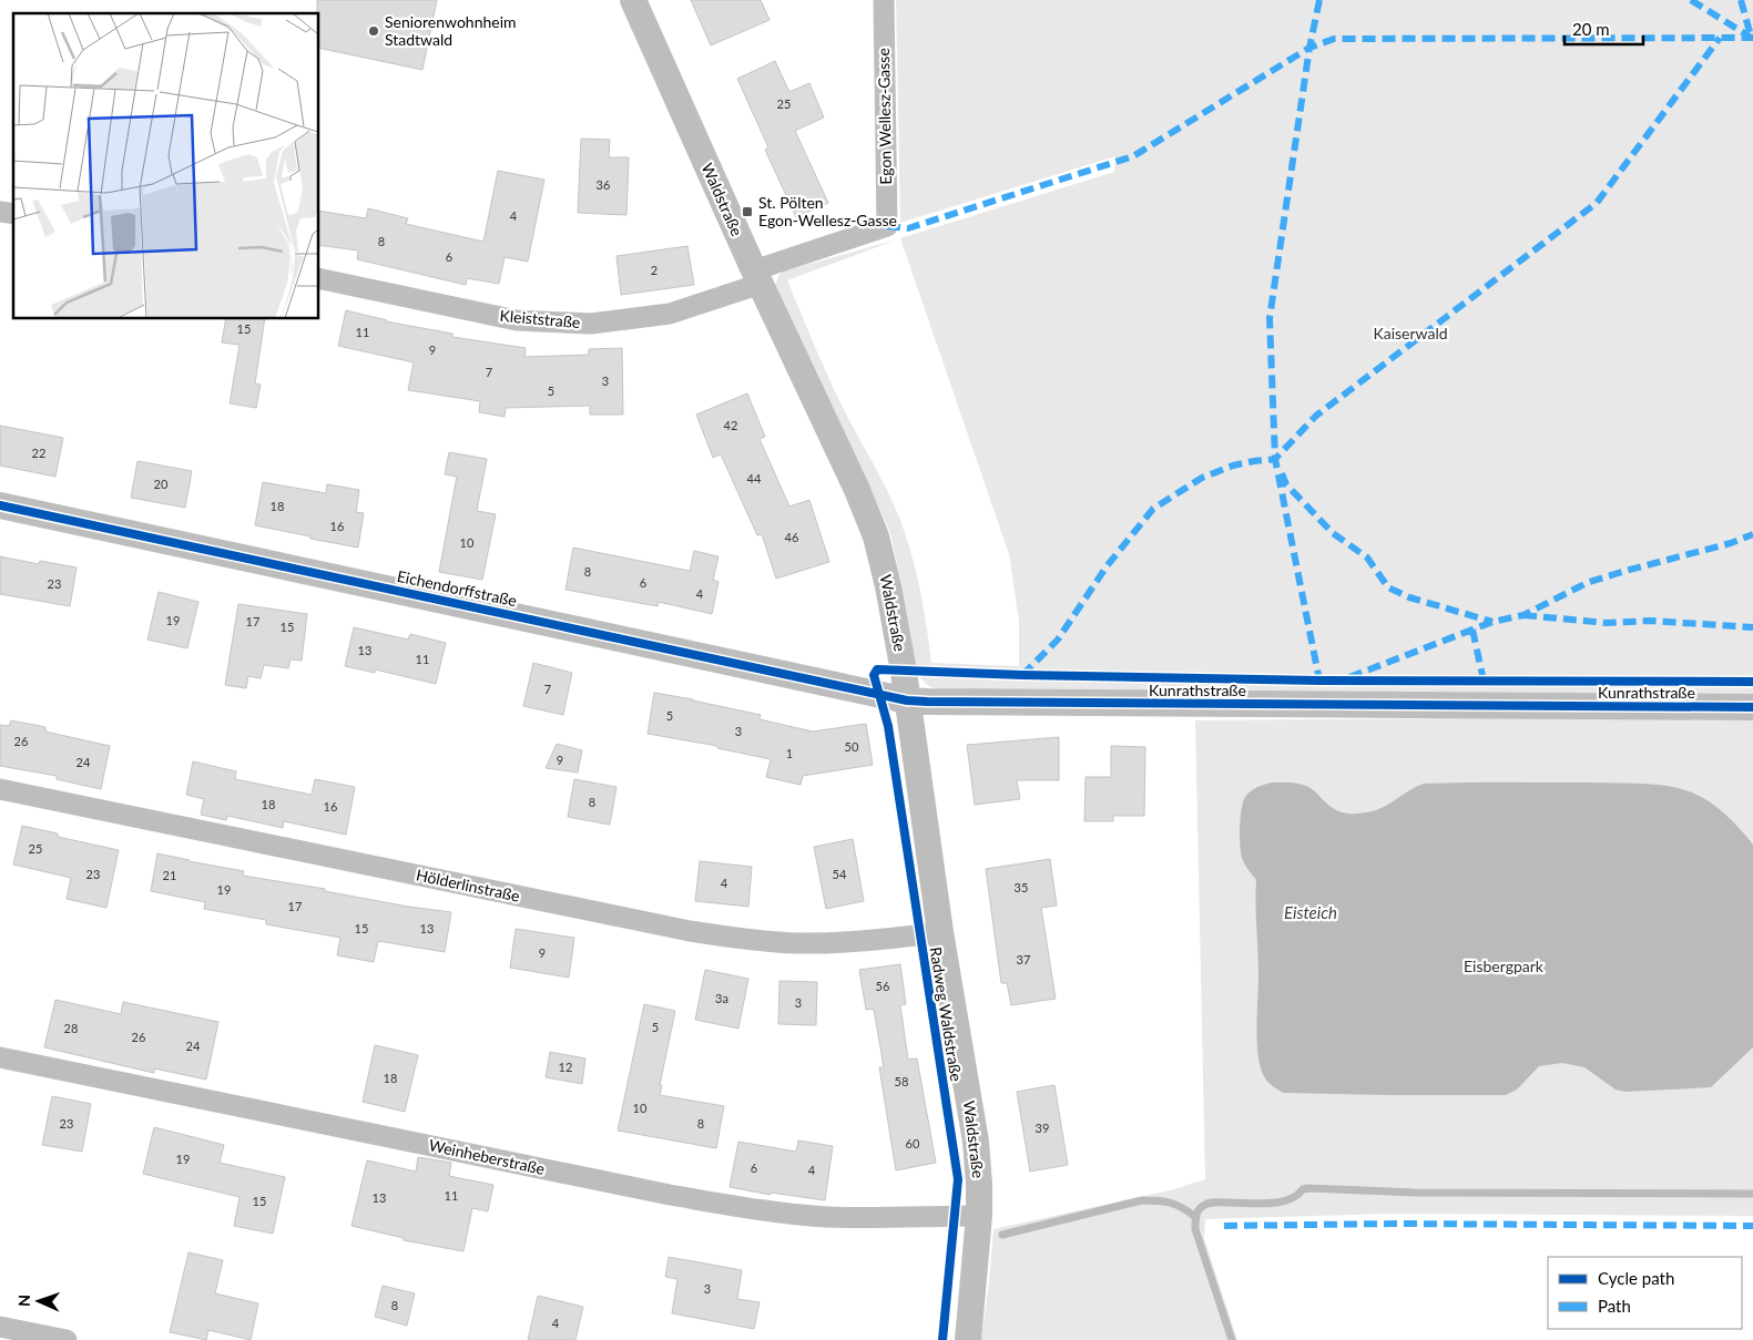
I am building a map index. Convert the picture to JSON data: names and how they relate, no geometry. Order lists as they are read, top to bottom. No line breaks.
{"streets":{"street":["Egon Wellesz-Gasse","Waldstraße","Kleiststraße","Eichendorffstraße","Kunrathstraße","Hölderlinstraße","Weinheberstraße"],"cycle path":["Radweg Waldstraße"]},"crossings":[["Egon Wellesz-Gasse","Waldstraße"],["Egon Wellesz-Gasse","Kleiststraße"],["Waldstraße","Kleiststraße"],["Waldstraße","Eichendorffstraße"],["Waldstraße","Kunrathstraße"],["Waldstraße","Hölderlinstraße"],["Waldstraße","Weinheberstraße"],["Eichendorffstraße","Kunrathstraße"]],"water":["Eisteich"],"parks":["Kaiserwald","Eisbergpark"],"places":{"other":["Seniorenwohnheim Stadtwald"],"transit":["St. Pölten Egon-Wellesz-Gasse"]},"house_numbers":["25","36","4","8","6","2","15","11","9","7","3","5","42","22","44","20","18","16","46","10","8","6","23","4","19","17","15","13","11","7","5","3","26","50","1","9","24","8","18","16","25","23","54","21","4","35","19","17","15","13","9","37","56","3a","3","5","28","26","24","12","18","58","10","23","8","39","60","19","6","4","11","13","15","3","8","4"],"legend":["Cycle path","Path"],"scale_bar":"20 m","north":"left"}
